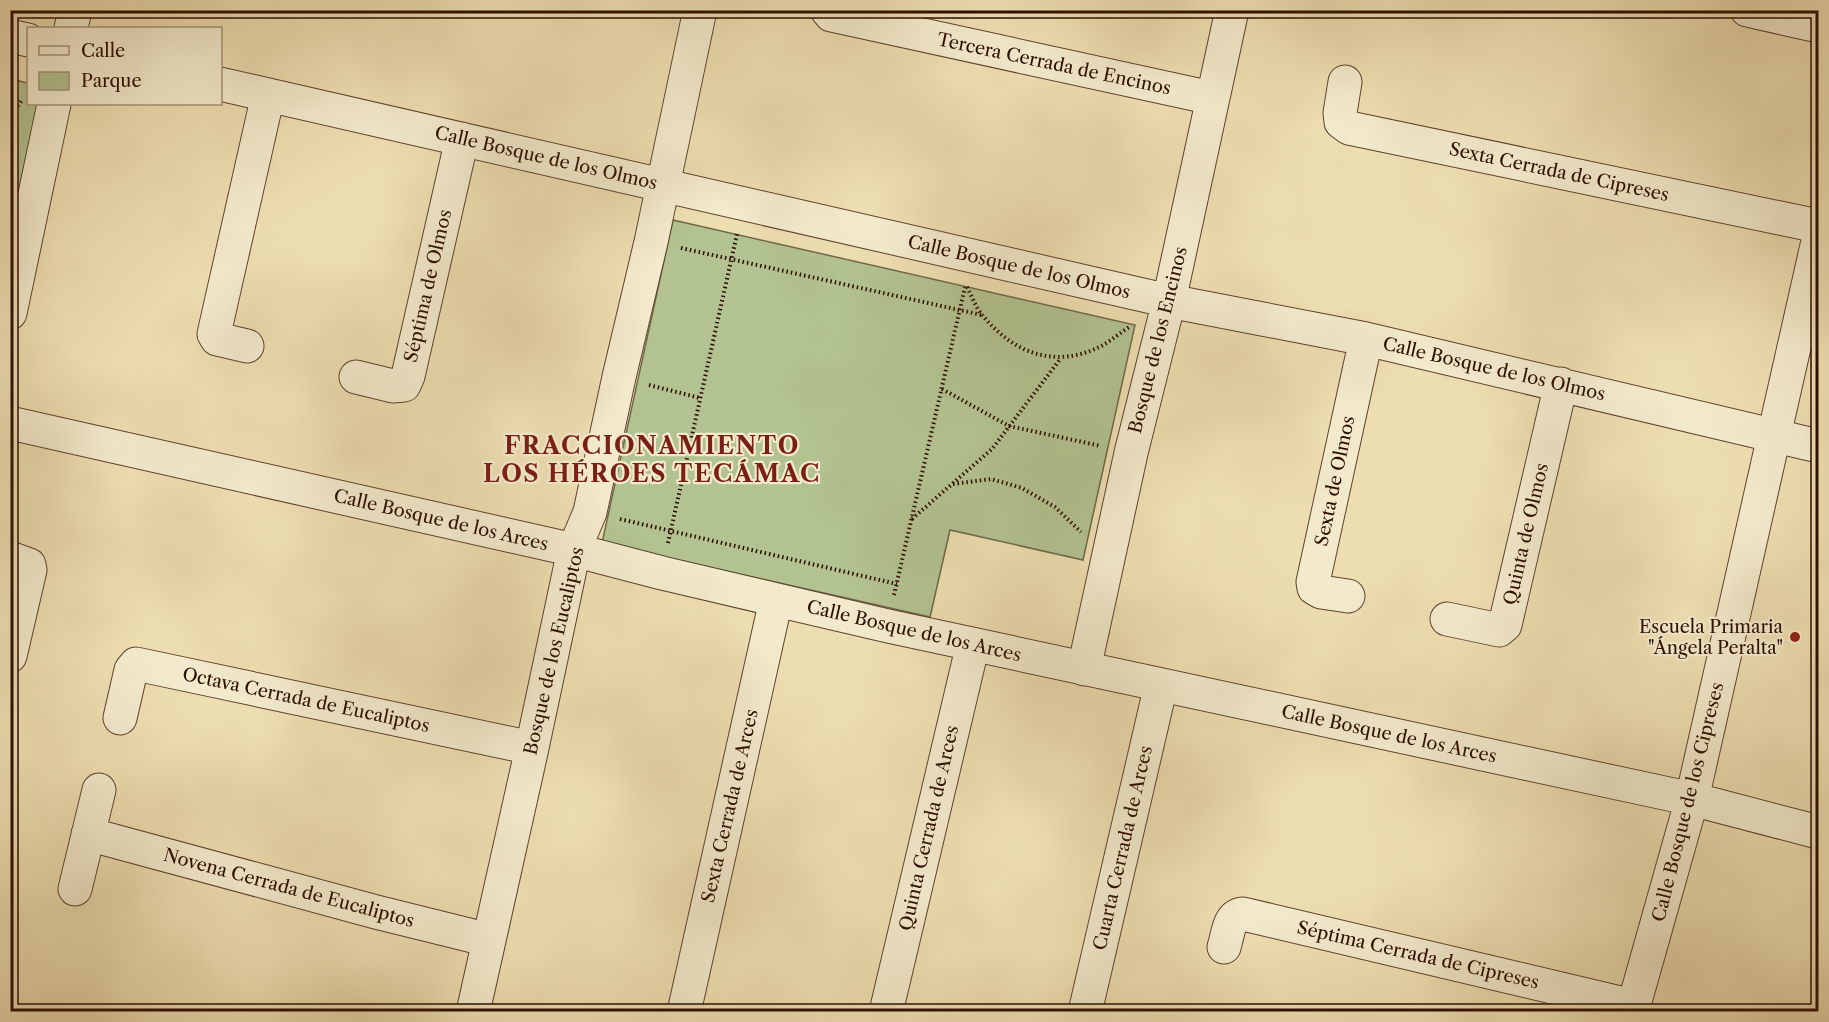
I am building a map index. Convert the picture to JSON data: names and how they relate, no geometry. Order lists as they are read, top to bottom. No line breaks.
{"streets":{"street":["Tercera Cerrada de Encinos","Calle Bosque de los Olmos","Sexta Cerrada de Cipreses","Séptima de Olmos","Bosque de los Encinos","Sexta de Olmos","Calle Bosque de los Arces","Quinta de Olmos","Bosque de los Eucaliptos","Octava Cerrada de Eucaliptos","Calle Bosque de los Cipreses","Sexta Cerrada de Arces","Quinta Cerrada de Arces","Cuarta Cerrada de Arces","Novena Cerrada de Eucaliptos","Séptima Cerrada de Cipreses"]},"crossings":[["Tercera Cerrada de Encinos","Bosque de los Encinos"],["Calle Bosque de los Olmos","Séptima de Olmos"],["Calle Bosque de los Olmos","Bosque de los Encinos"],["Calle Bosque de los Olmos","Sexta de Olmos"],["Calle Bosque de los Olmos","Quinta de Olmos"],["Calle Bosque de los Olmos","Bosque de los Eucaliptos"],["Calle Bosque de los Olmos","Calle Bosque de los Cipreses"],["Bosque de los Encinos","Calle Bosque de los Arces"],["Calle Bosque de los Arces","Bosque de los Eucaliptos"],["Calle Bosque de los Arces","Calle Bosque de los Cipreses"],["Calle Bosque de los Arces","Sexta Cerrada de Arces"],["Calle Bosque de los Arces","Quinta Cerrada de Arces"],["Calle Bosque de los Arces","Cuarta Cerrada de Arces"],["Bosque de los Eucaliptos","Octava Cerrada de Eucaliptos"],["Bosque de los Eucaliptos","Novena Cerrada de Eucaliptos"],["Calle Bosque de los Cipreses","Séptima Cerrada de Cipreses"]],"districts":["FRACCIONAMIENTO LOS HÉROES TECÁMAC"],"places":["Escuela Primaria \"Ángela Peralta\""],"legend":["Calle","Parque"]}
